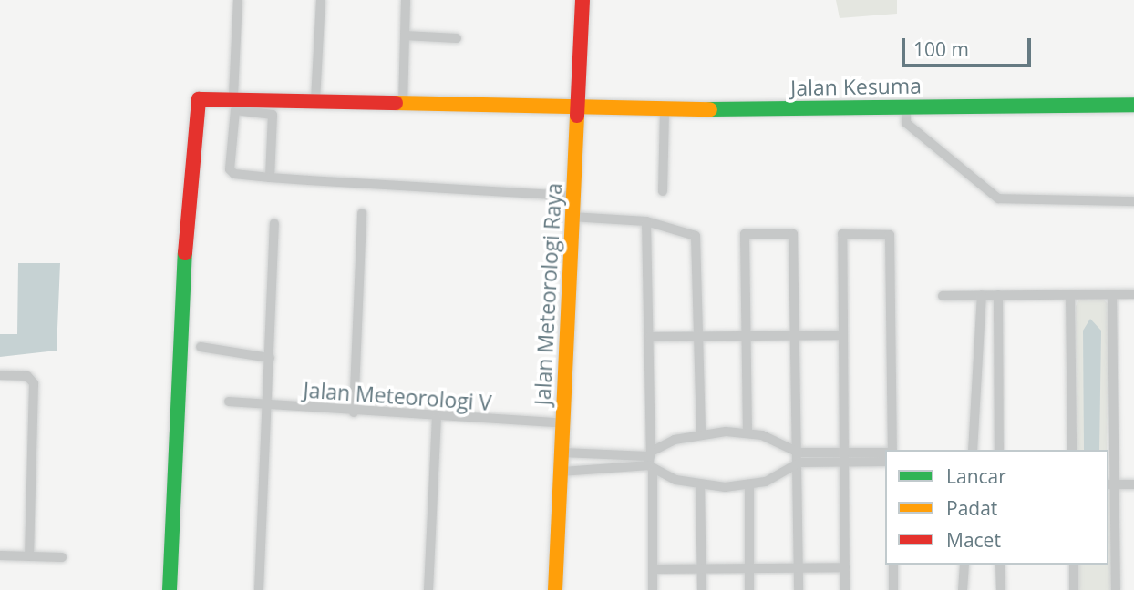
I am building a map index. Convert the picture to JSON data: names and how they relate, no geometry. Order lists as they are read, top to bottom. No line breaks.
{"streets":{"street":["Jalan Kesuma","Jalan Meteorologi Raya","Jalan Meteorologi V"]},"crossings":[["Jalan Kesuma","Jalan Meteorologi Raya"],["Jalan Meteorologi Raya","Jalan Meteorologi V"]],"legend":["Lancar","Padat","Macet"],"scale_bar":"100 m"}
